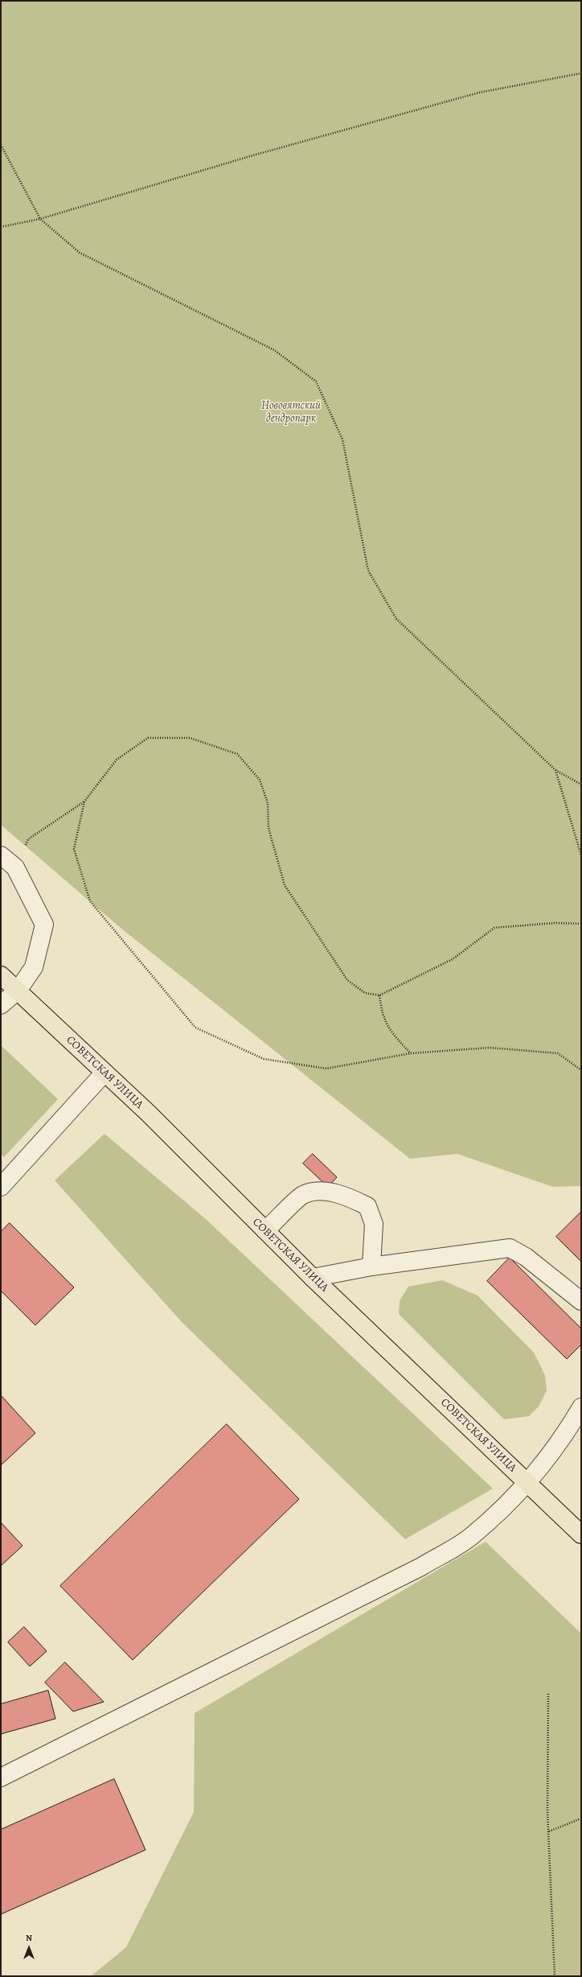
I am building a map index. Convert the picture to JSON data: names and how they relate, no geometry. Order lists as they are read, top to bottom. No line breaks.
{"streets":{"main road":["СОВЕТСКАЯ УЛИЦА"]},"parks":["Нововятский дендропарк"],"north":"top"}
